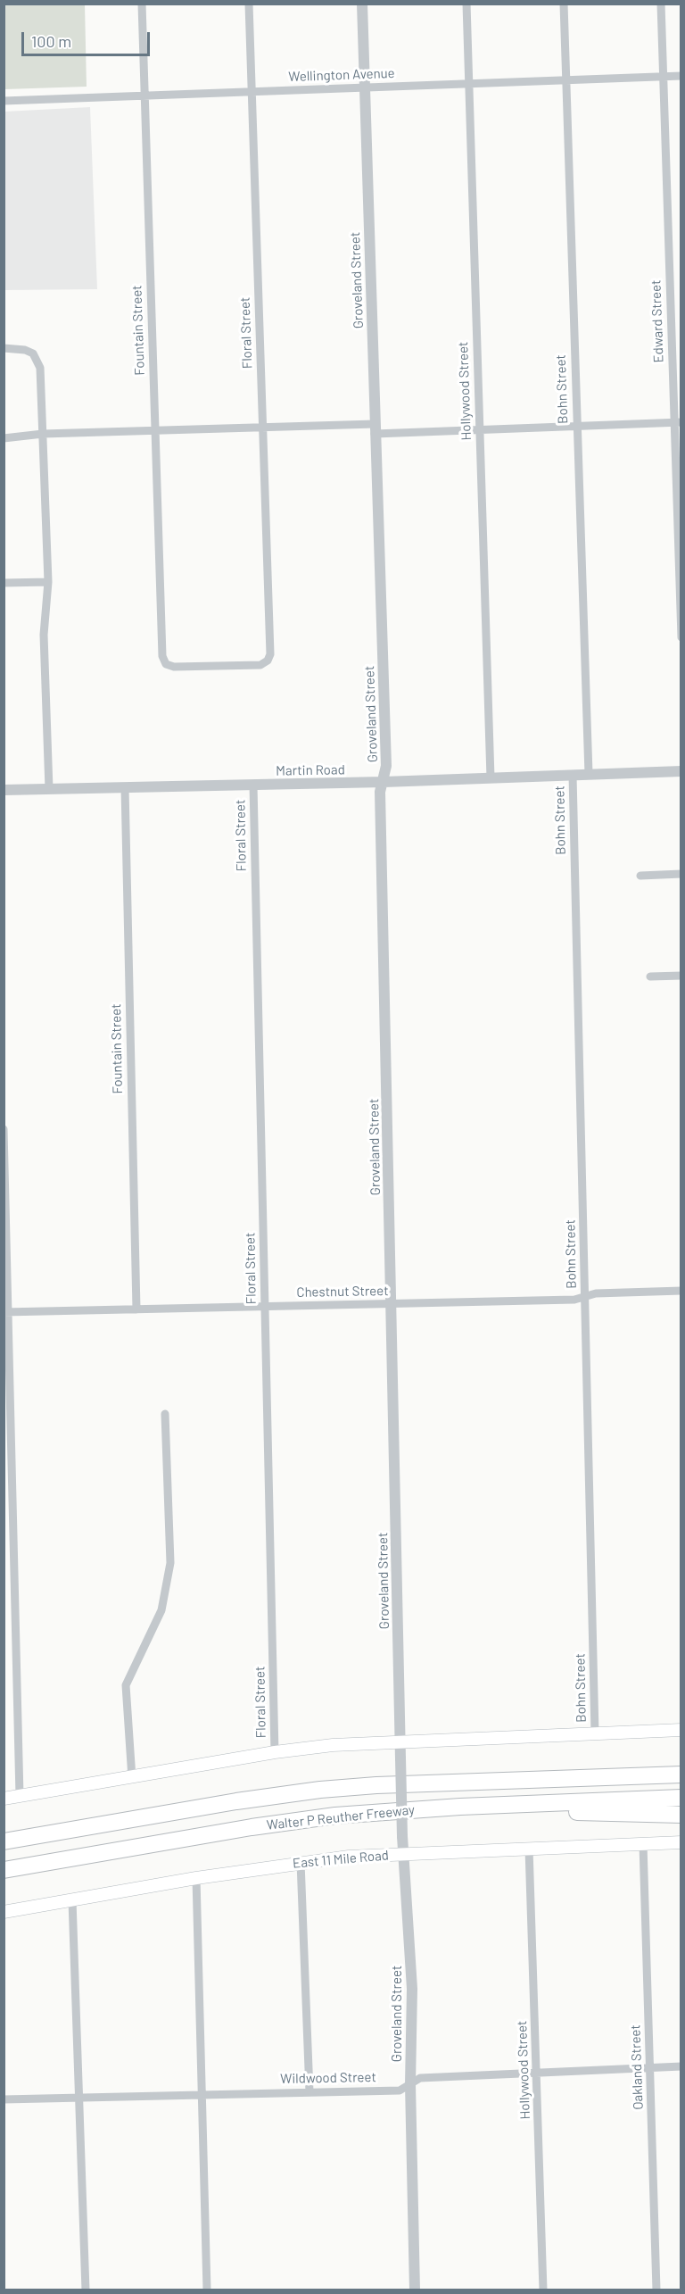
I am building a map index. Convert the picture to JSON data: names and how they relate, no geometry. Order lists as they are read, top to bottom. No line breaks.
{"streets":{"highway":["Walter P Reuther Freeway"],"main road":["East 11 Mile Road"],"street":["Wellington Avenue","Groveland Street","Edward Street","Fountain Street","Floral Street","Bohn Street","Hollywood Street","Martin Road","Chestnut Street","Oakland Street","Wildwood Street"]},"crossings":[["Wellington Avenue","Groveland Street"],["Wellington Avenue","Edward Street"],["Wellington Avenue","Fountain Street"],["Wellington Avenue","Floral Street"],["Wellington Avenue","Bohn Street"],["Wellington Avenue","Hollywood Street"],["Groveland Street","Martin Road"],["Groveland Street","Chestnut Street"],["Groveland Street","East 11 Mile Road"],["Groveland Street","Wildwood Street"],["Fountain Street","Floral Street"],["Fountain Street","Martin Road"],["Fountain Street","Chestnut Street"],["Floral Street","Martin Road"],["Floral Street","Chestnut Street"],["Bohn Street","Martin Road"],["Bohn Street","Chestnut Street"],["Hollywood Street","Martin Road"],["Hollywood Street","East 11 Mile Road"],["Hollywood Street","Wildwood Street"],["East 11 Mile Road","Oakland Street"],["Oakland Street","Wildwood Street"]],"scale_bar":"100 m"}
